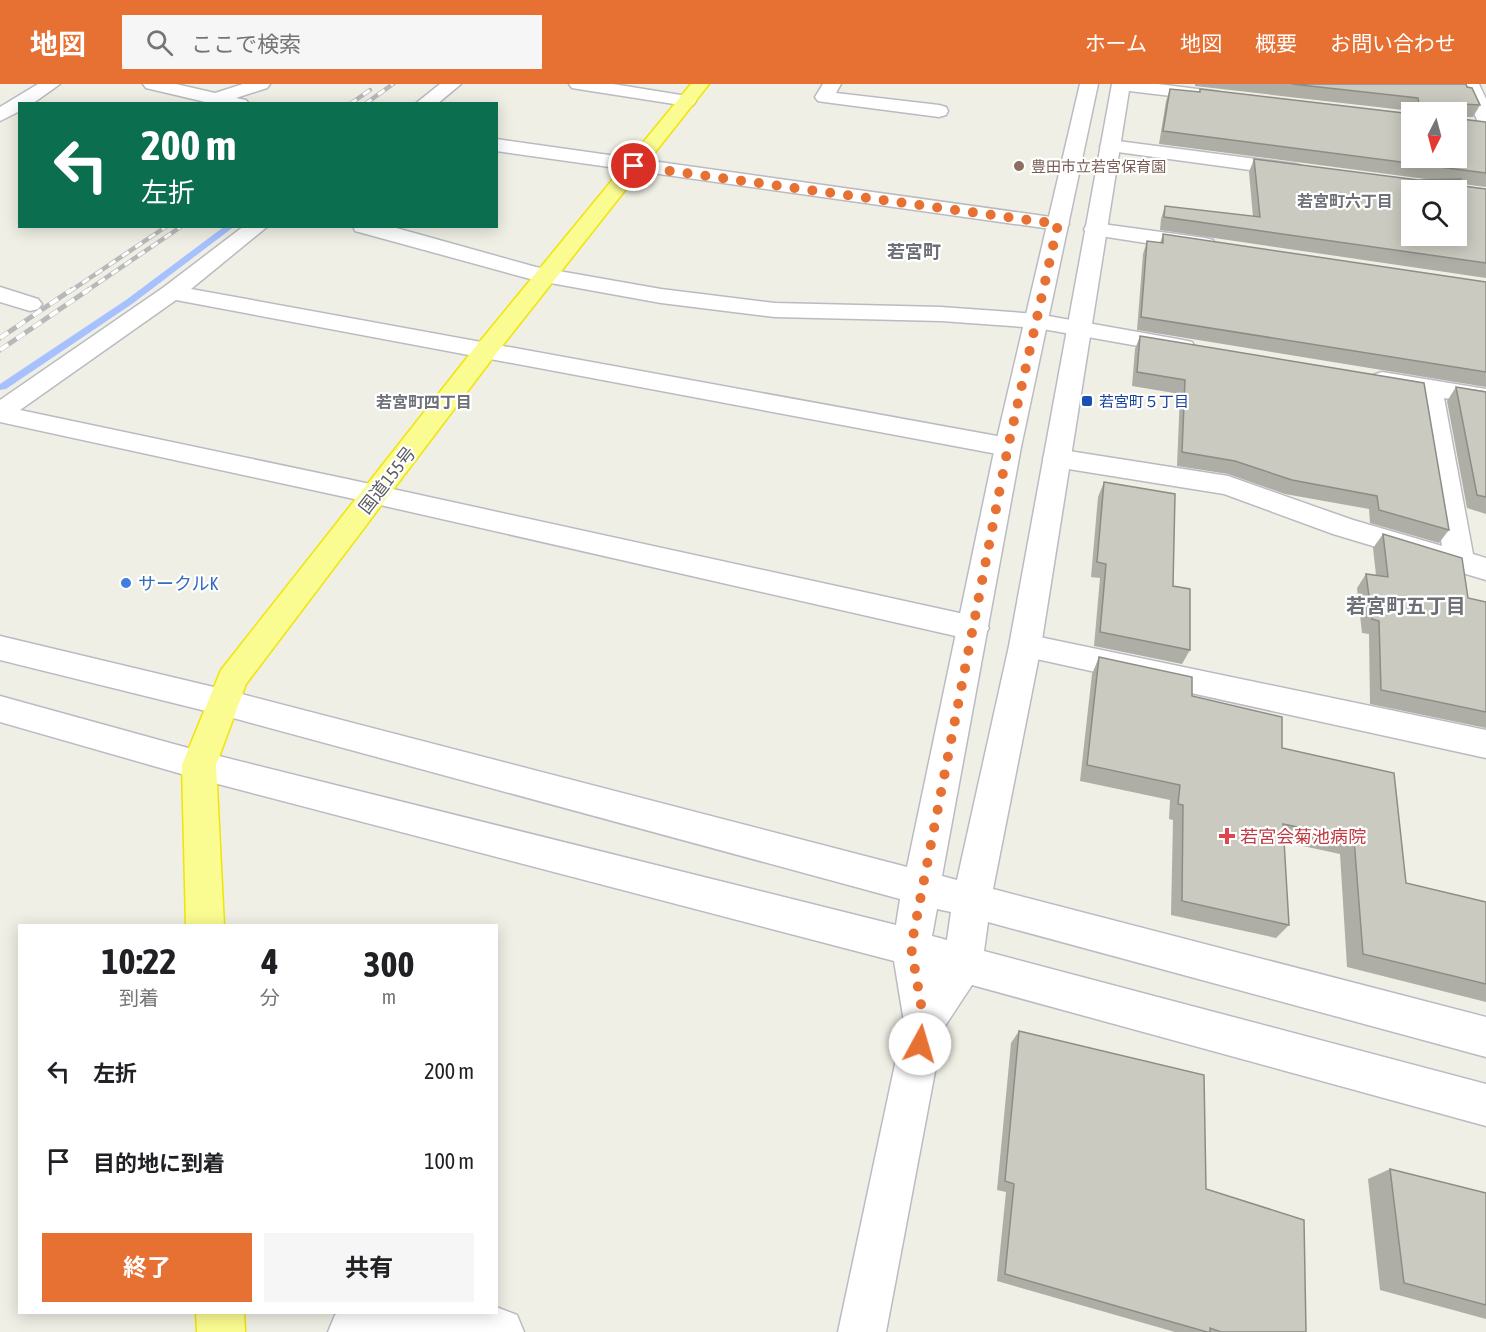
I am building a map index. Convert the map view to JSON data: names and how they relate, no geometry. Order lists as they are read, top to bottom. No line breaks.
{"streets":{"highway":["国道155号"]},"districts":["若宮町六丁目","若宮町","若宮町四丁目","若宮町五丁目"],"places":{"other":["豊田市立若宮保育園","サークルK"],"transit":["若宮町５丁目"],"health":["若宮会菊池病院"]},"north":"bottom","page":{"header":"地図","search":"ここで検索","nav":["ホーム","地図","概要","お問い合わせ"],"turn":["200 m","左折"],"eta":["10:22","到着","4","分","300","m"],"list":[{"name":"左折","value":"200 m"},{"name":"目的地に到着","value":"100 m"}],"buttons":["終了","共有"]}}
